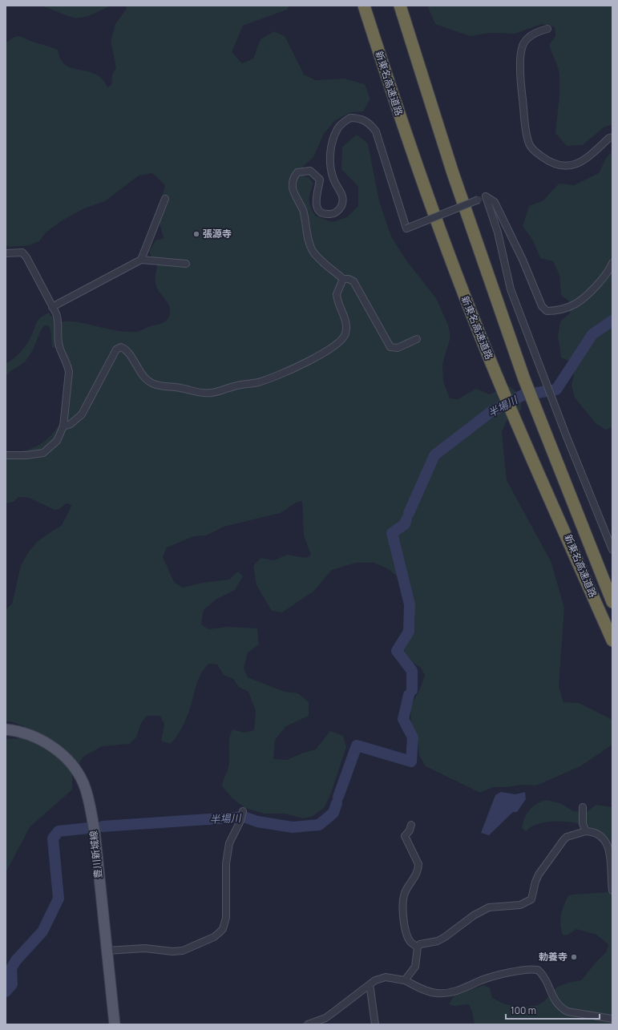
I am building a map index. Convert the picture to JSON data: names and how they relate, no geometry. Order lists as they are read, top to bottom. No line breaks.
{"streets":{"highway":["新東名高速道路"],"main road":["豊川新城線"]},"water":["半場川"],"places":["張源寺","勅養寺"],"scale_bar":"100 m"}
